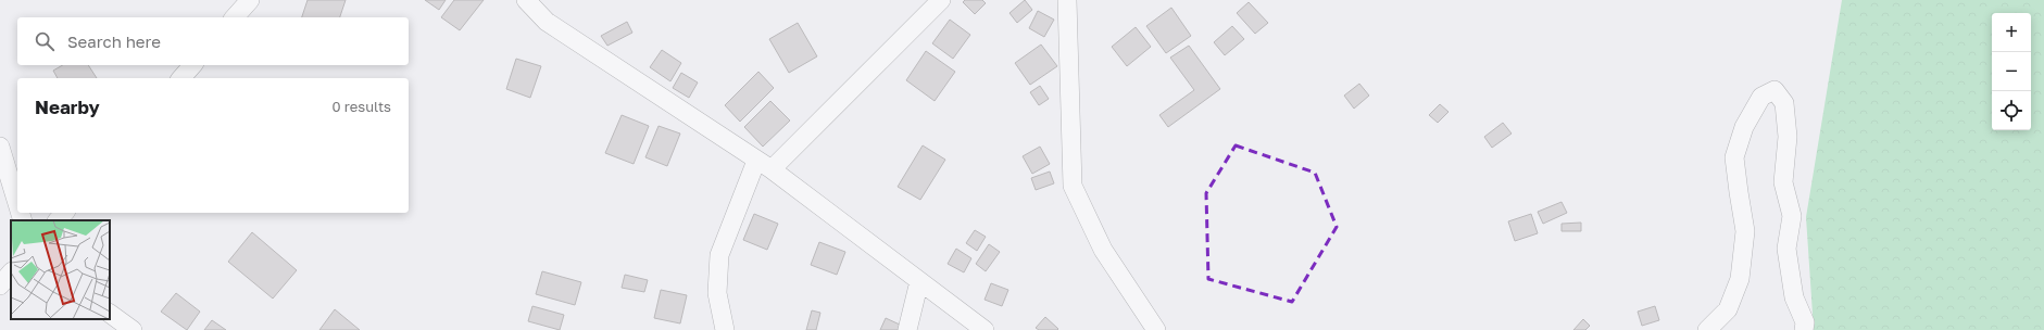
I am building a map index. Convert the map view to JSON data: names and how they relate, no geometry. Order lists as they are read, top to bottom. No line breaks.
{"page":{"map_buttons":["+","−"],"search":"Search here","heading":["Nearby","0 results"]}}
